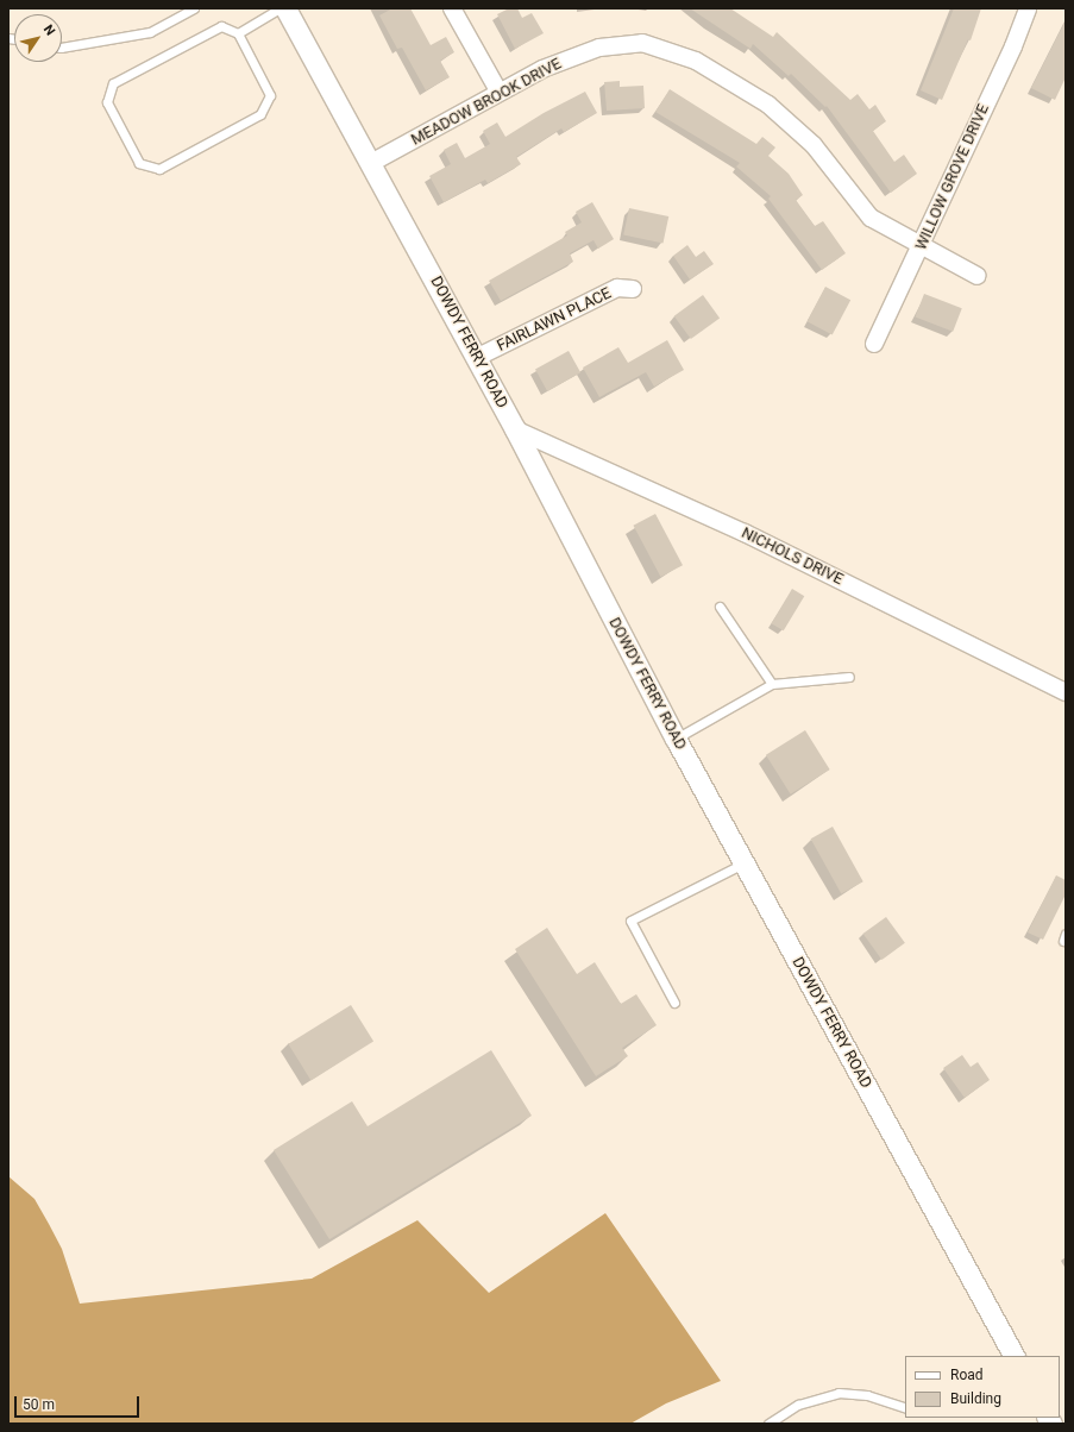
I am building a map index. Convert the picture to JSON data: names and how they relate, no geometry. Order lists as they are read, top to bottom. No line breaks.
{"streets":{"street":["MEADOW BROOK DRIVE","WILLOW GROVE DRIVE","FAIRLAWN PLACE","DOWDY FERRY ROAD","NICHOLS DRIVE"]},"crossings":[["MEADOW BROOK DRIVE","WILLOW GROVE DRIVE"],["MEADOW BROOK DRIVE","DOWDY FERRY ROAD"],["FAIRLAWN PLACE","DOWDY FERRY ROAD"],["DOWDY FERRY ROAD","NICHOLS DRIVE"]],"legend":["Road","Building"],"scale_bar":"50 m","north":"top right"}
